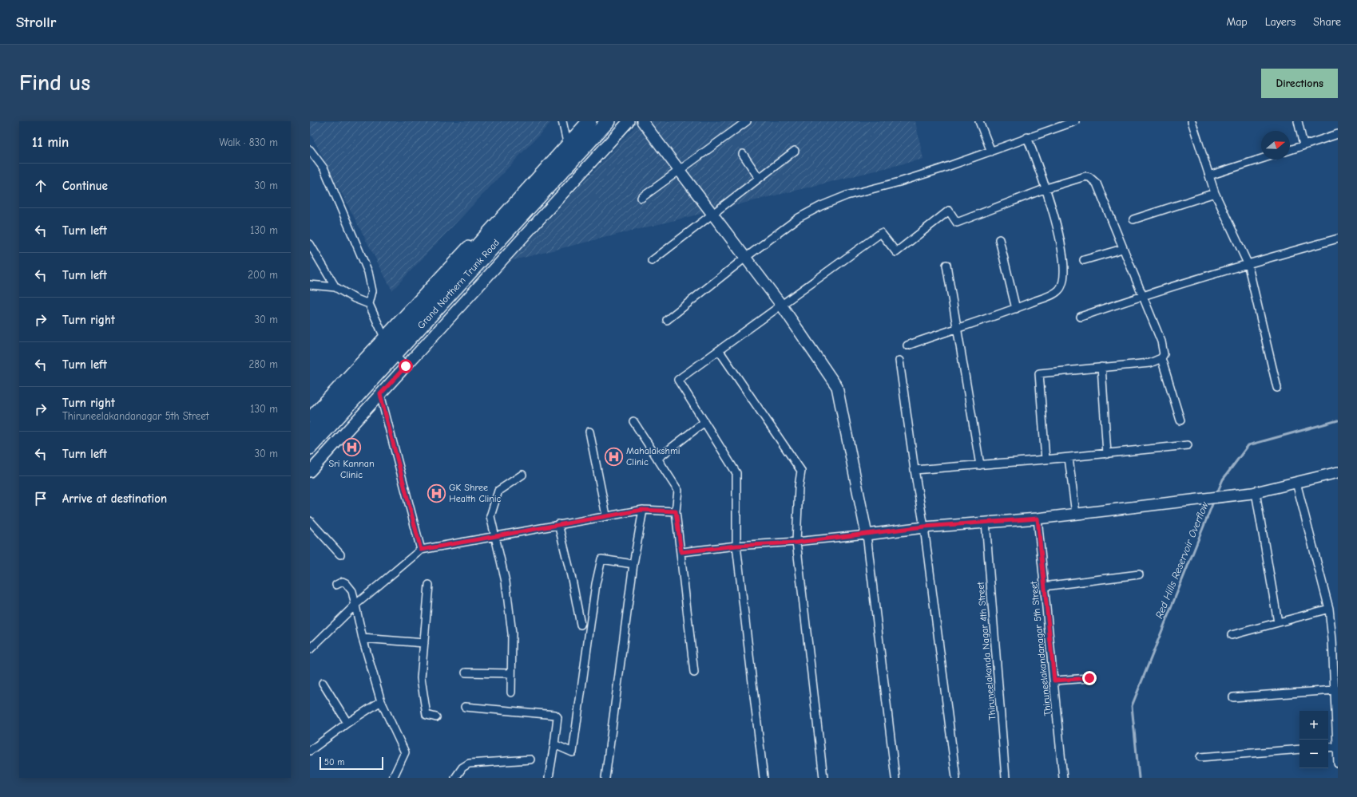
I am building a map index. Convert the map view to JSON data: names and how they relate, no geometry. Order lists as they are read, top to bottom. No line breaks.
{"streets":{"highway":["Grand Northern Trunk Road"],"street":["Thiruneelakandanagar 5th Street","Thiruneelakanda Nagar 4th Street"]},"water":["Red Hills Reservoir Overflow"],"places":{"hospital":["Sri Kannan Clinic","Mahalakshmi Clinic","GK Shree Health Clinic"]},"scale_bar":"50 m","north":"right","page":{"header":"Strollr","nav":["Map","Layers","Share"],"buttons":"Directions","title":"Find us","heading":["11 min","Walk · 830 m"],"list":[["Continue","30 m"],["Turn left","130 m"],["Turn left","200 m"],["Turn right","30 m"],["Turn left","280 m"],["Turn right","Thiruneelakandanagar 5th Street","130 m"],["Turn left","30 m"],"Arrive at destination"],"map_buttons":["+","−"],"scale":"50 m"}}
